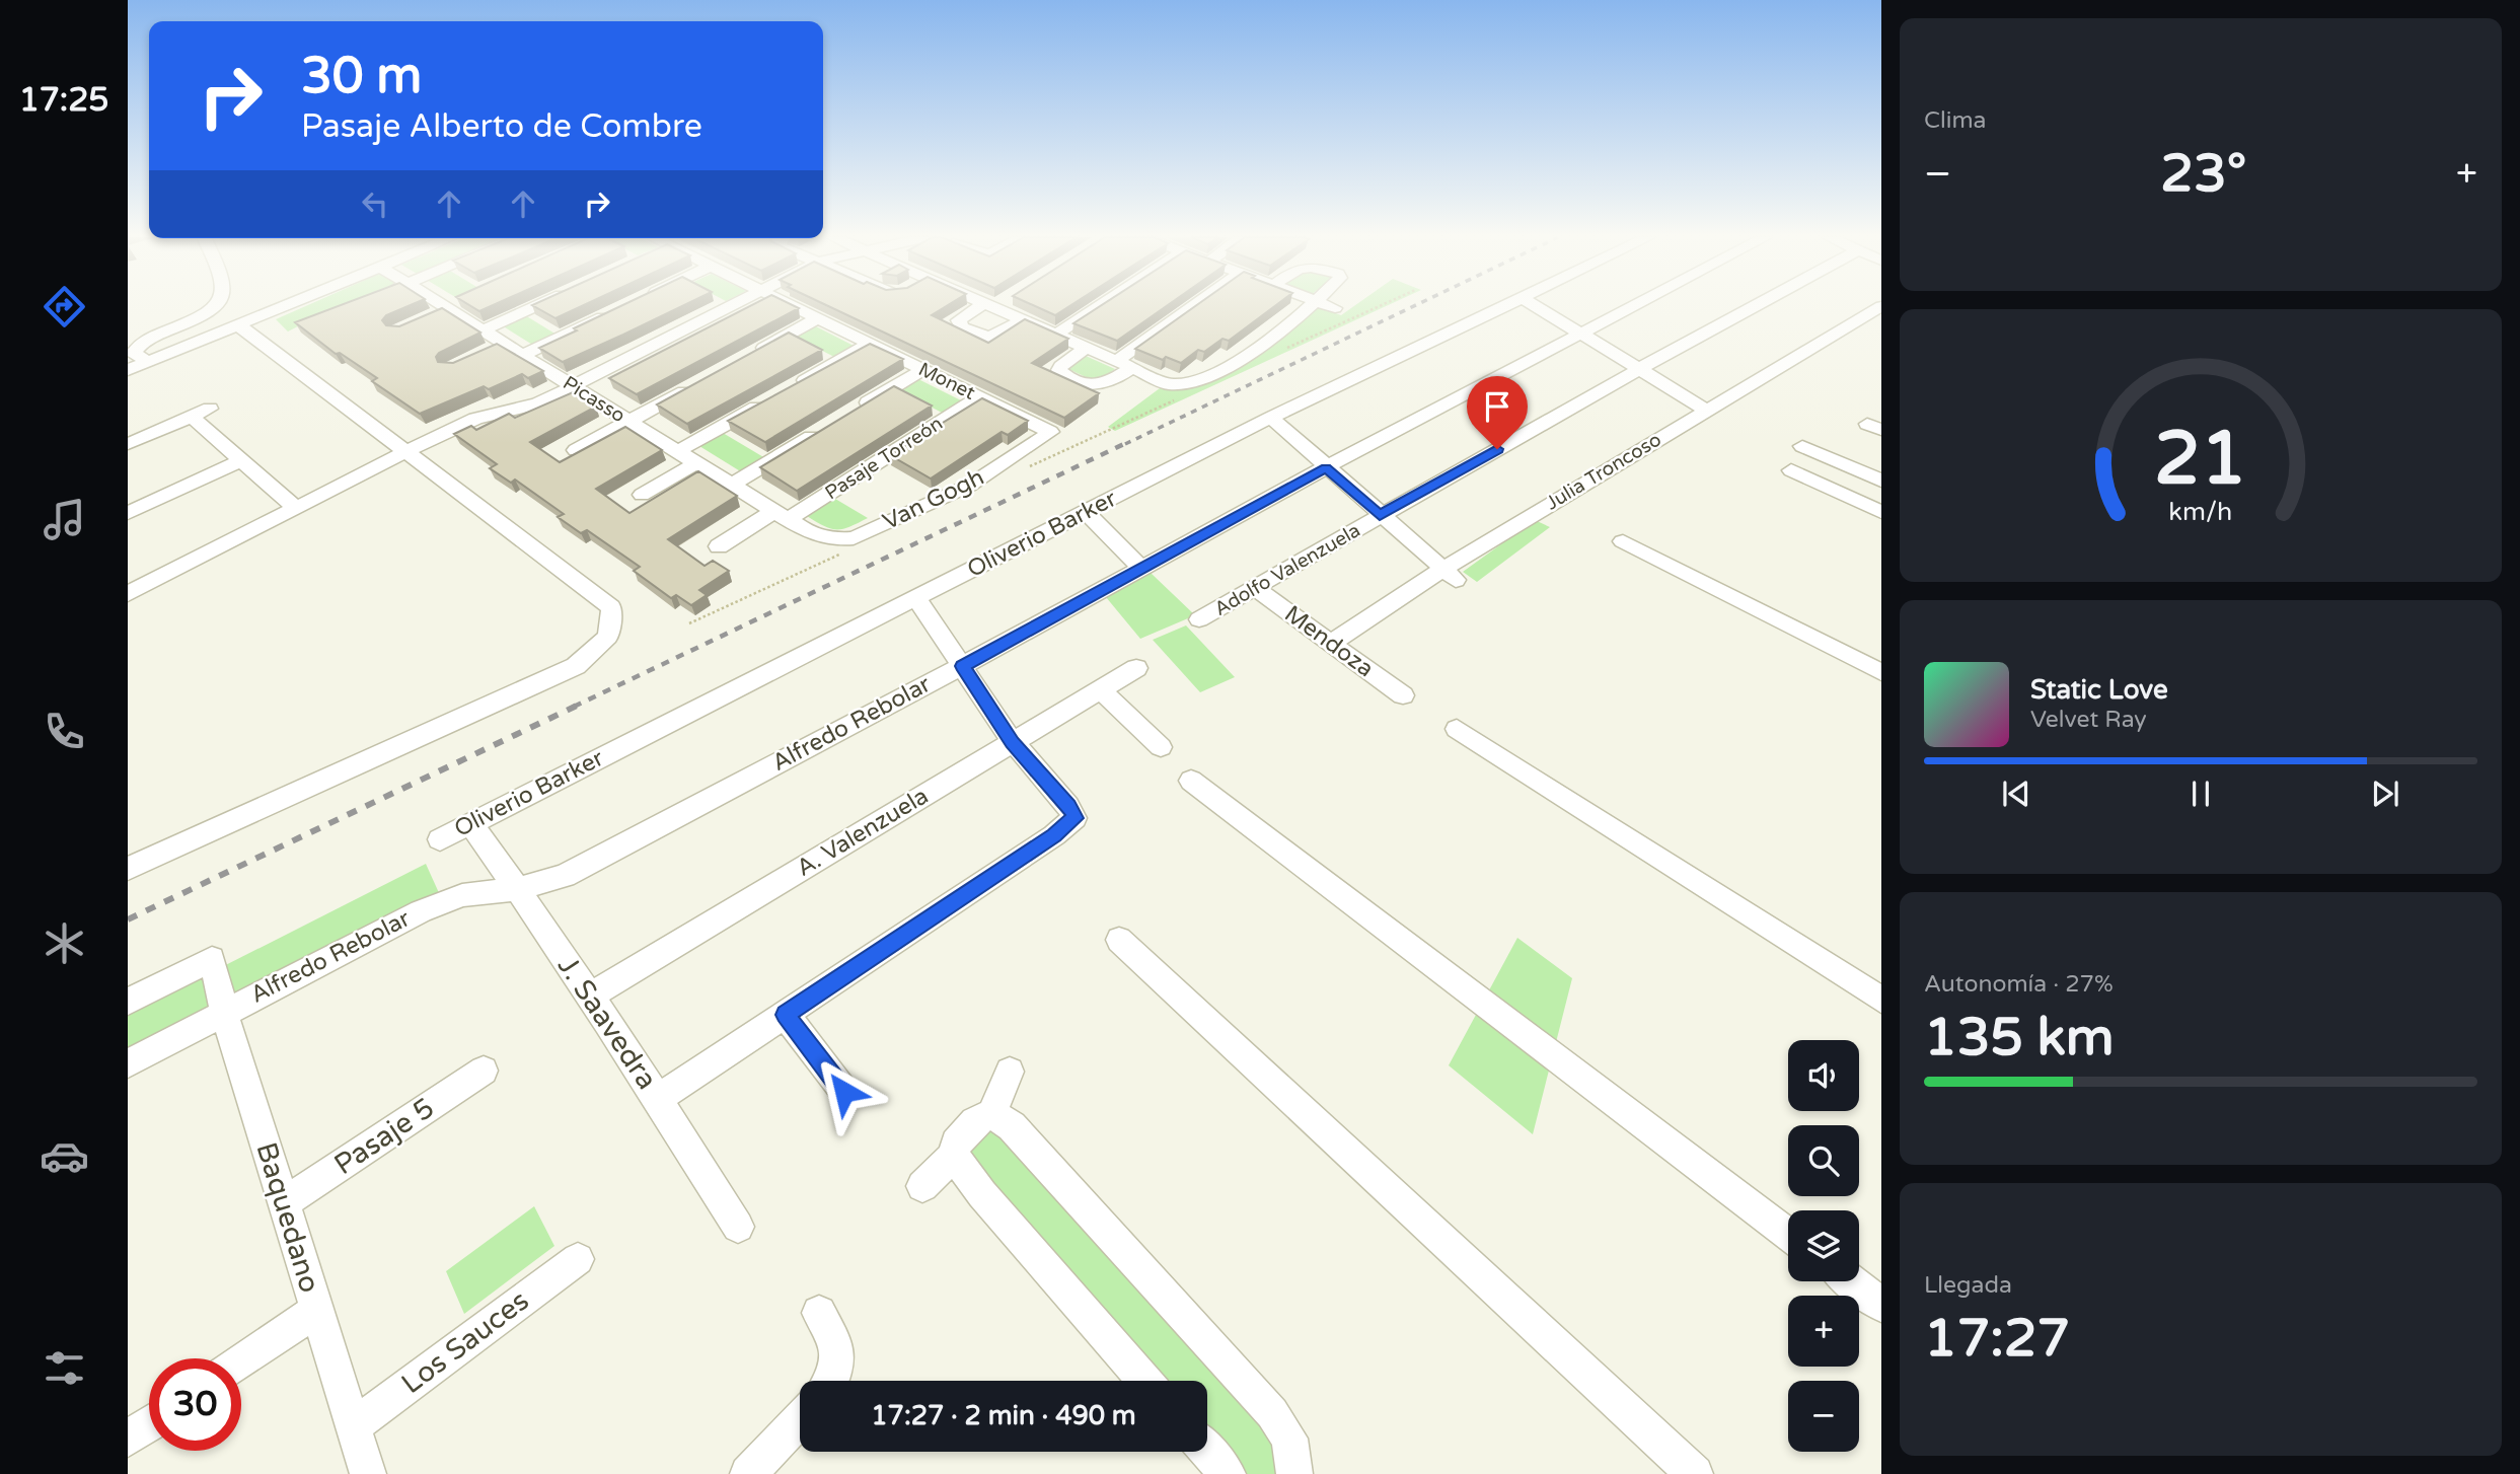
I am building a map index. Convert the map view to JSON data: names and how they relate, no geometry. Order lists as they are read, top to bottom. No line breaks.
{"streets":{"street":["Monet","Picasso","Pasaje Torreón","Julia Troncoso","Van Gogh","Oliverio Barker","Adolfo Valenzuela","Mendoza","Alfredo Rebolar","A. Valenzuela","J. Saavedra","Pasaje 5","Baquedano","Los Sauces"]},"crossings":[["Monet","Pasaje Torreón"],["Monet","Van Gogh"],["Picasso","Pasaje Torreón"],["Picasso","Van Gogh"],["Julia Troncoso","Mendoza"],["Oliverio Barker","J. Saavedra"],["Adolfo Valenzuela","Mendoza"],["Alfredo Rebolar","J. Saavedra"],["Alfredo Rebolar","Baquedano"],["A. Valenzuela","J. Saavedra"],["Pasaje 5","Baquedano"],["Baquedano","Los Sauces"]],"page":{"tabs":"17:25","tile":["Clima",["Autonomía · 27%","135 km"],["Llegada","17:27"]],"turn":["30 m","Pasaje Alberto de Combre"],"heat":["−","23°","+"],"song":["Static Love","Velvet Ray"],"map_buttons":["+","−"],"limit":"30","trip":"17:27 · 2 min · 490 m","gauge":["21","km/h"]}}
